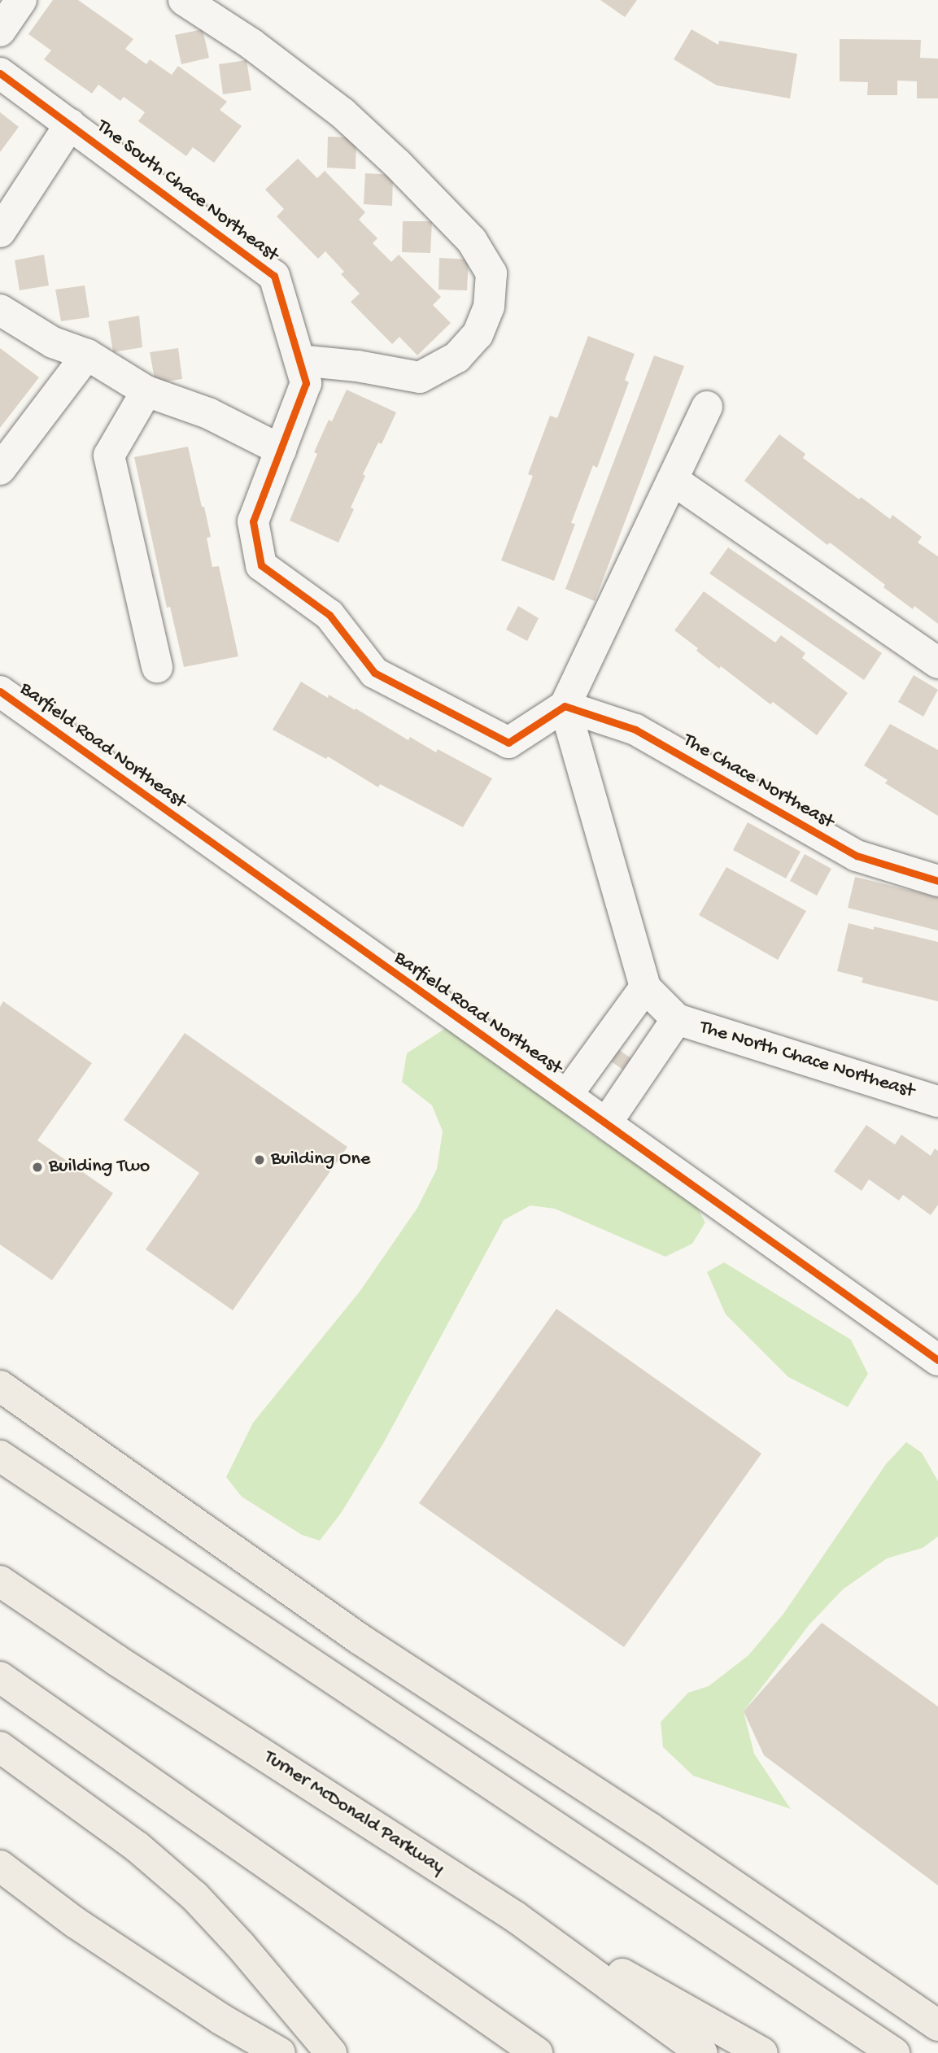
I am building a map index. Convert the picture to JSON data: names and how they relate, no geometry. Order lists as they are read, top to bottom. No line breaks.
{"streets":{"highway":["Turner McDonald Parkway"],"street":["The South Chace Northeast","Barfield Road Northeast","The Chace Northeast","The North Chace Northeast"]},"crossings":[["The South Chace Northeast","The Chace Northeast"]],"places":["Building One","Building Two"]}
